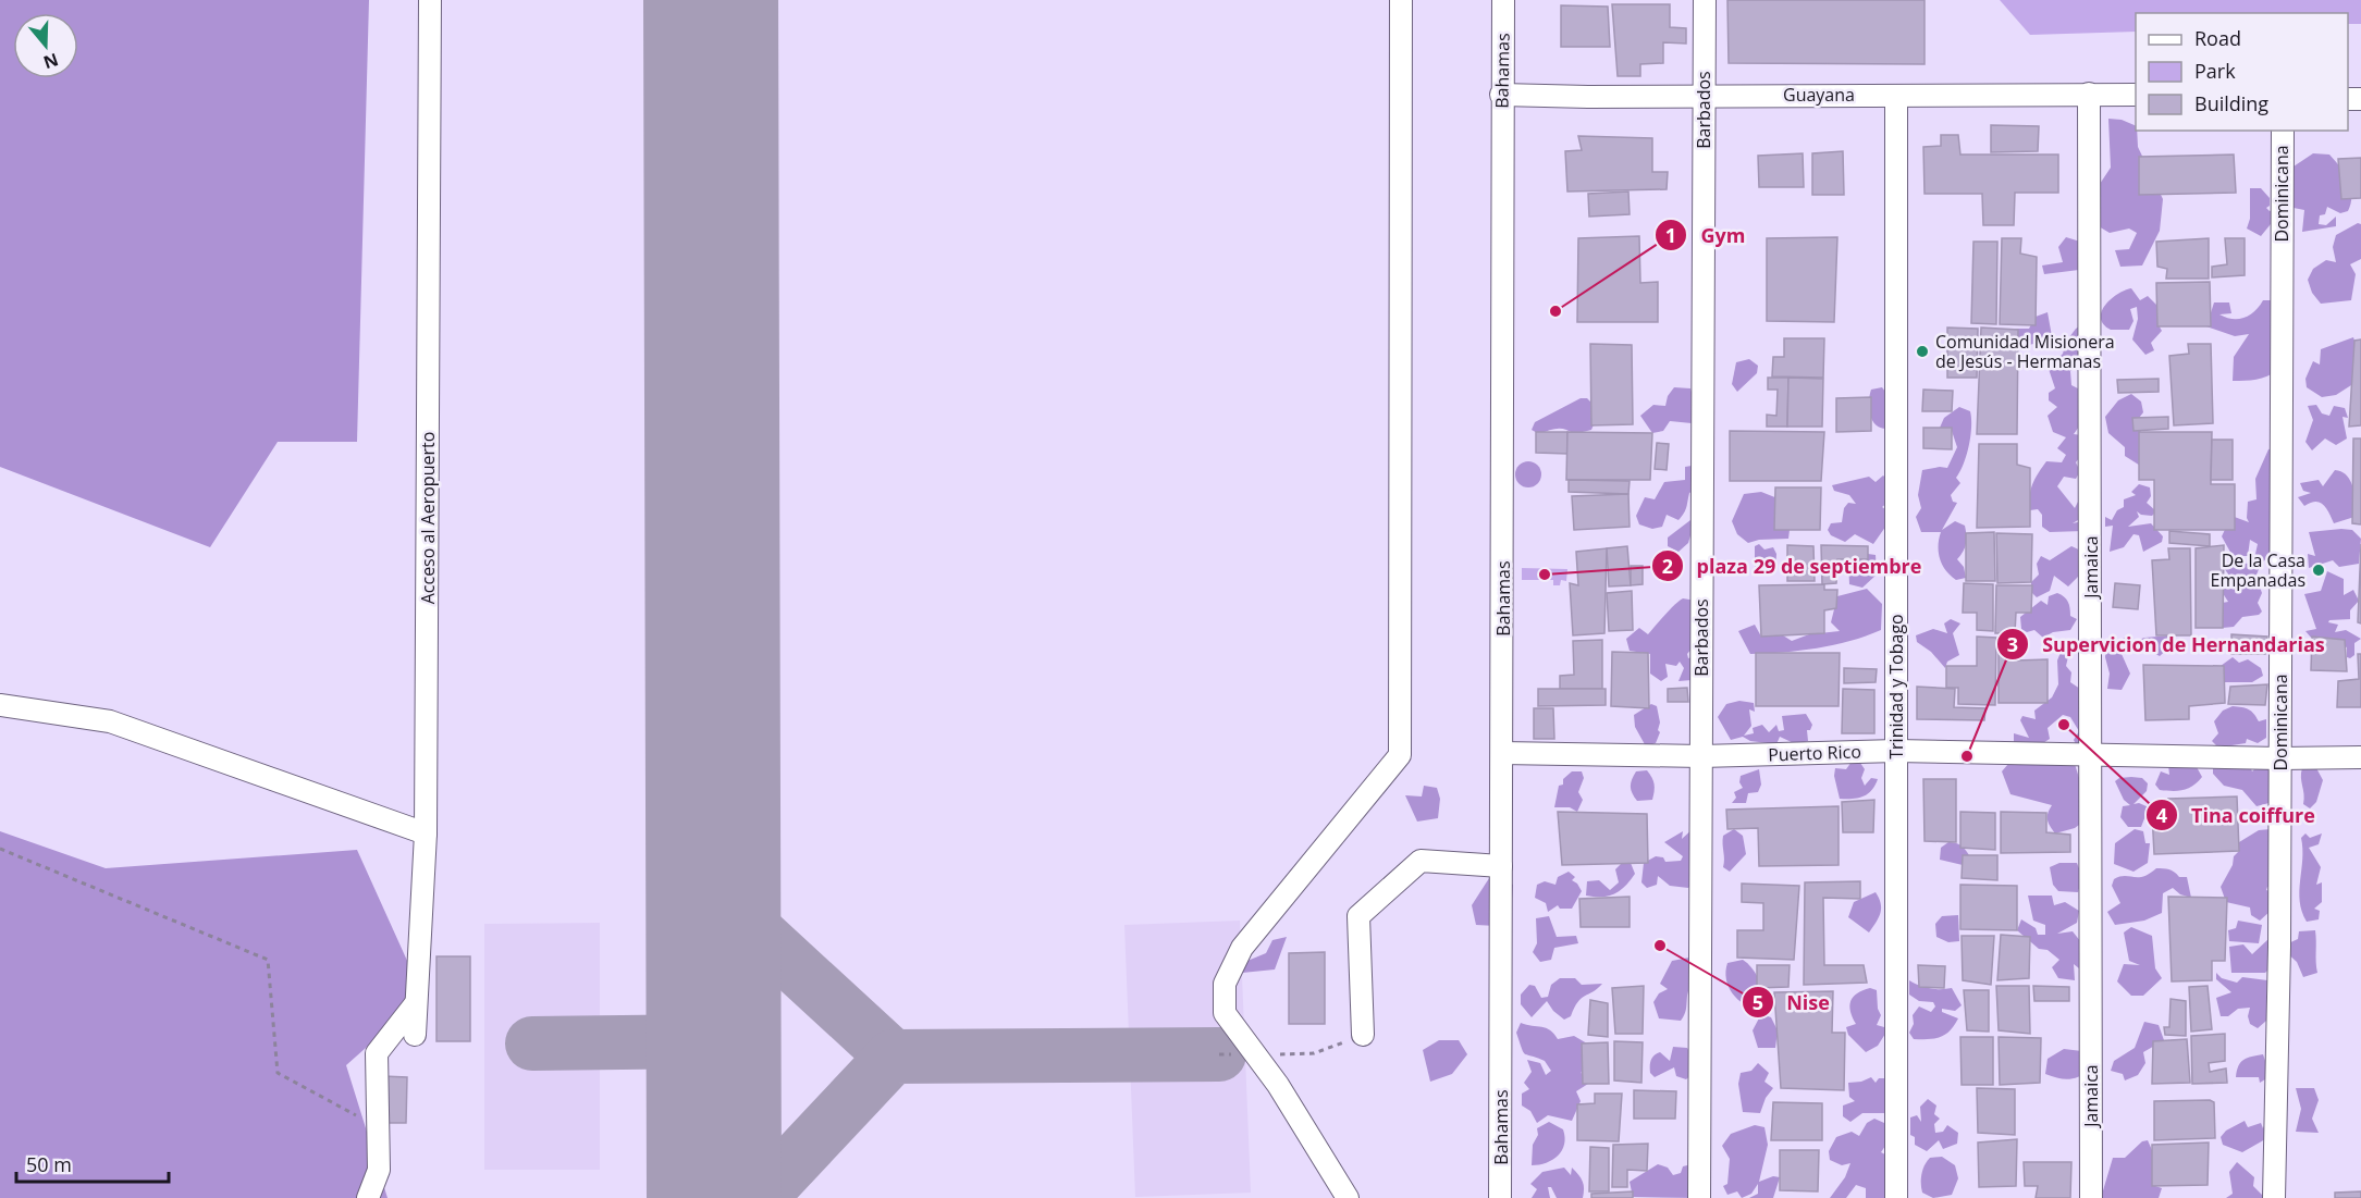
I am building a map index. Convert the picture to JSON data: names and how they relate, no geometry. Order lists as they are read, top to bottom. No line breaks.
{"streets":{"street":["Bahamas","Guayana","Barbados","Dominicana","Acceso al Aeropuerto","Jamaica","Trinidad y Tobago","Puerto Rico"]},"crossings":[["Bahamas","Guayana"],["Bahamas","Puerto Rico"],["Guayana","Barbados"],["Guayana","Jamaica"],["Guayana","Trinidad y Tobago"],["Barbados","Puerto Rico"],["Dominicana","Puerto Rico"],["Jamaica","Puerto Rico"],["Trinidad y Tobago","Puerto Rico"]],"places":["Gym","Comunidad Misionera de Jesús - Hermanas","De la Casa Empanadas","plaza 29 de septiembre","Tina coiffure","Supervicion de Hernandarias","Nise"],"legend":["Road","Park","Building"],"scale_bar":"50 m","north":"bottom"}
